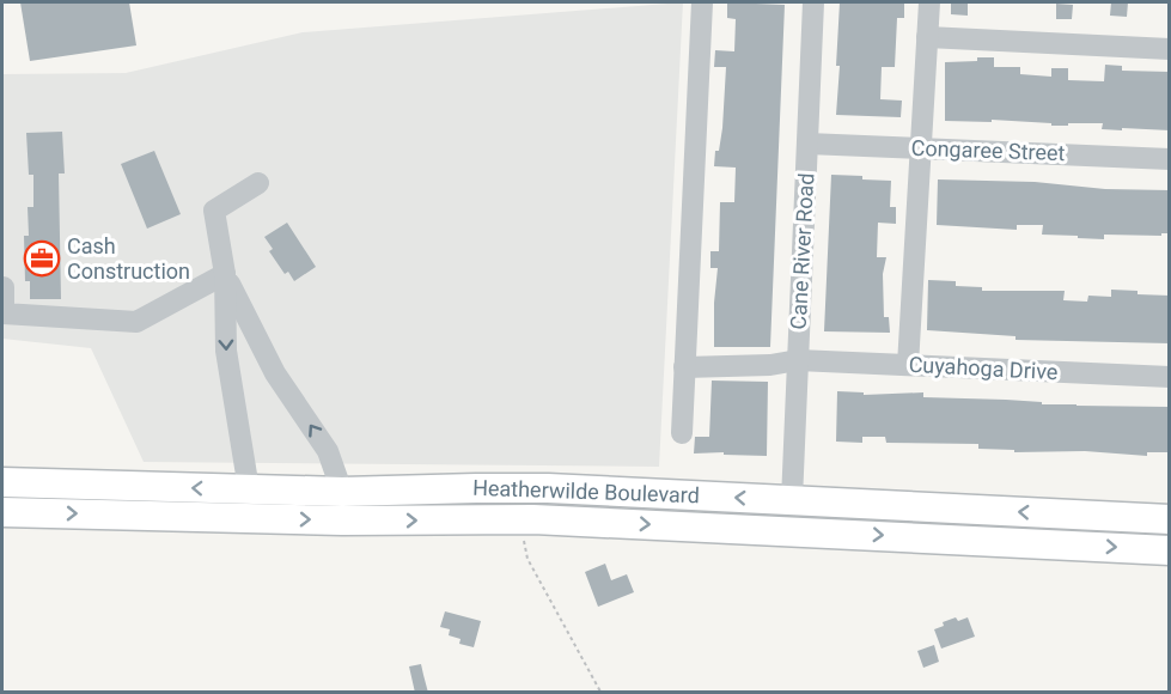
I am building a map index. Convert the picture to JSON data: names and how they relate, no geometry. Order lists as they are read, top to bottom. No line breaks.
{"streets":{"main road":["Heatherwilde Boulevard"],"street":["Congaree Street","Cane River Road","Cuyahoga Drive"]},"crossings":[["Congaree Street","Cane River Road"],["Cane River Road","Cuyahoga Drive"],["Cane River Road","Heatherwilde Boulevard"]],"places":{"office":["Cash Construction"]}}
